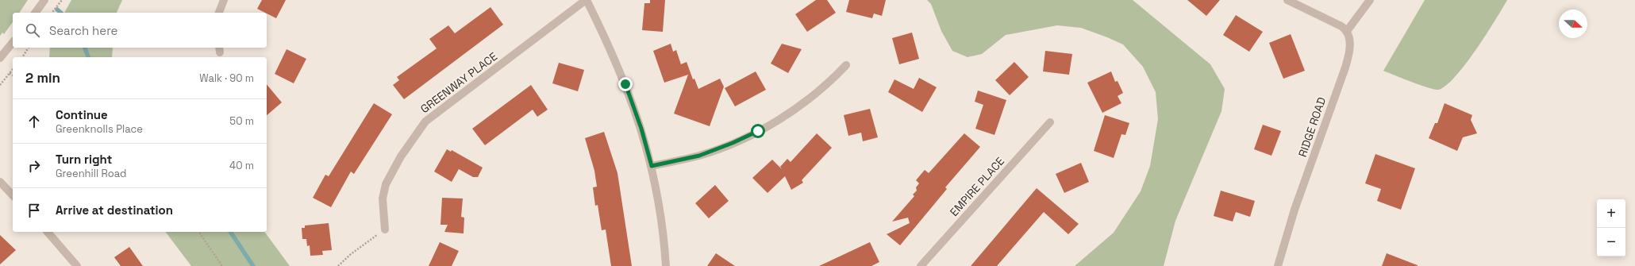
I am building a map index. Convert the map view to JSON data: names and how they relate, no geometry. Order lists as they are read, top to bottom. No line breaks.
{"streets":{"street":["GREENWAY PLACE","RIDGE ROAD","EMPIRE PLACE"]},"north":"right","page":{"search":"Search here","heading":["2 min","Walk · 90 m"],"list":[["Continue","Greenknolls Place","50 m"],["Turn right","Greenhill Road","40 m"],"Arrive at destination"],"map_buttons":["+","−"]}}
